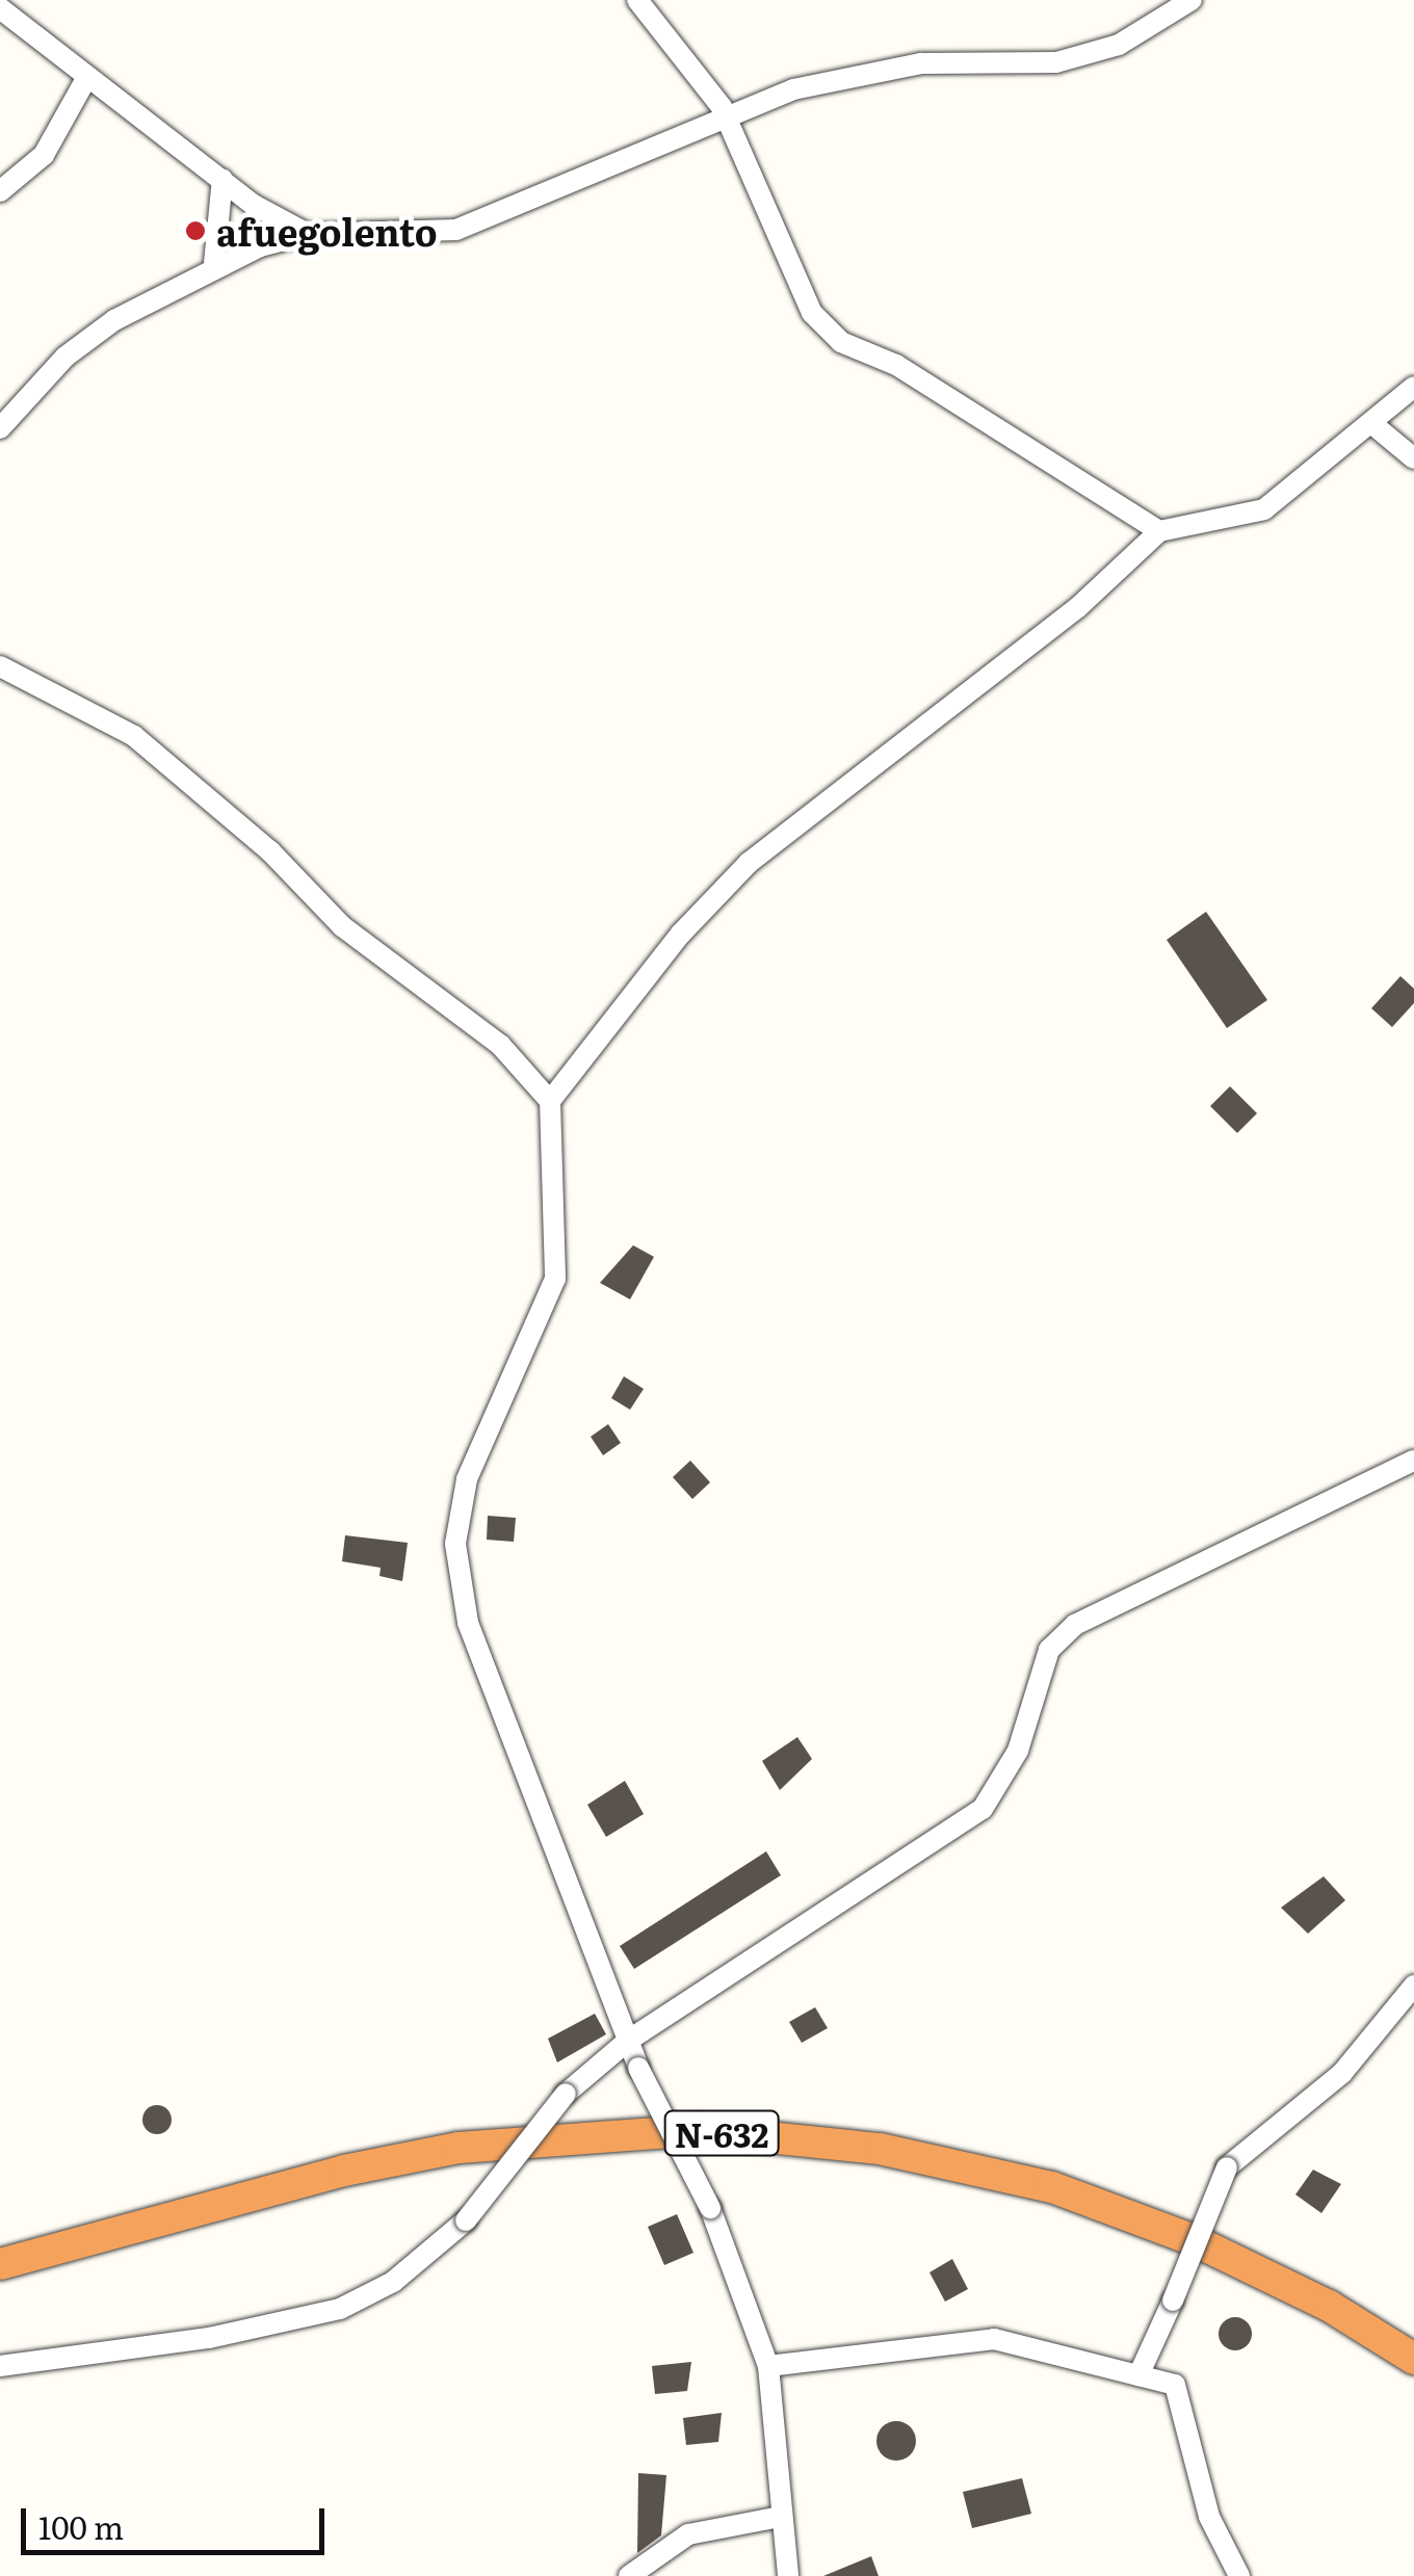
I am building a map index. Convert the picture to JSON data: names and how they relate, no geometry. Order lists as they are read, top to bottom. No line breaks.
{"streets":{"highway":["N-632"]},"places":["afuegolento"],"scale_bar":"100 m"}
